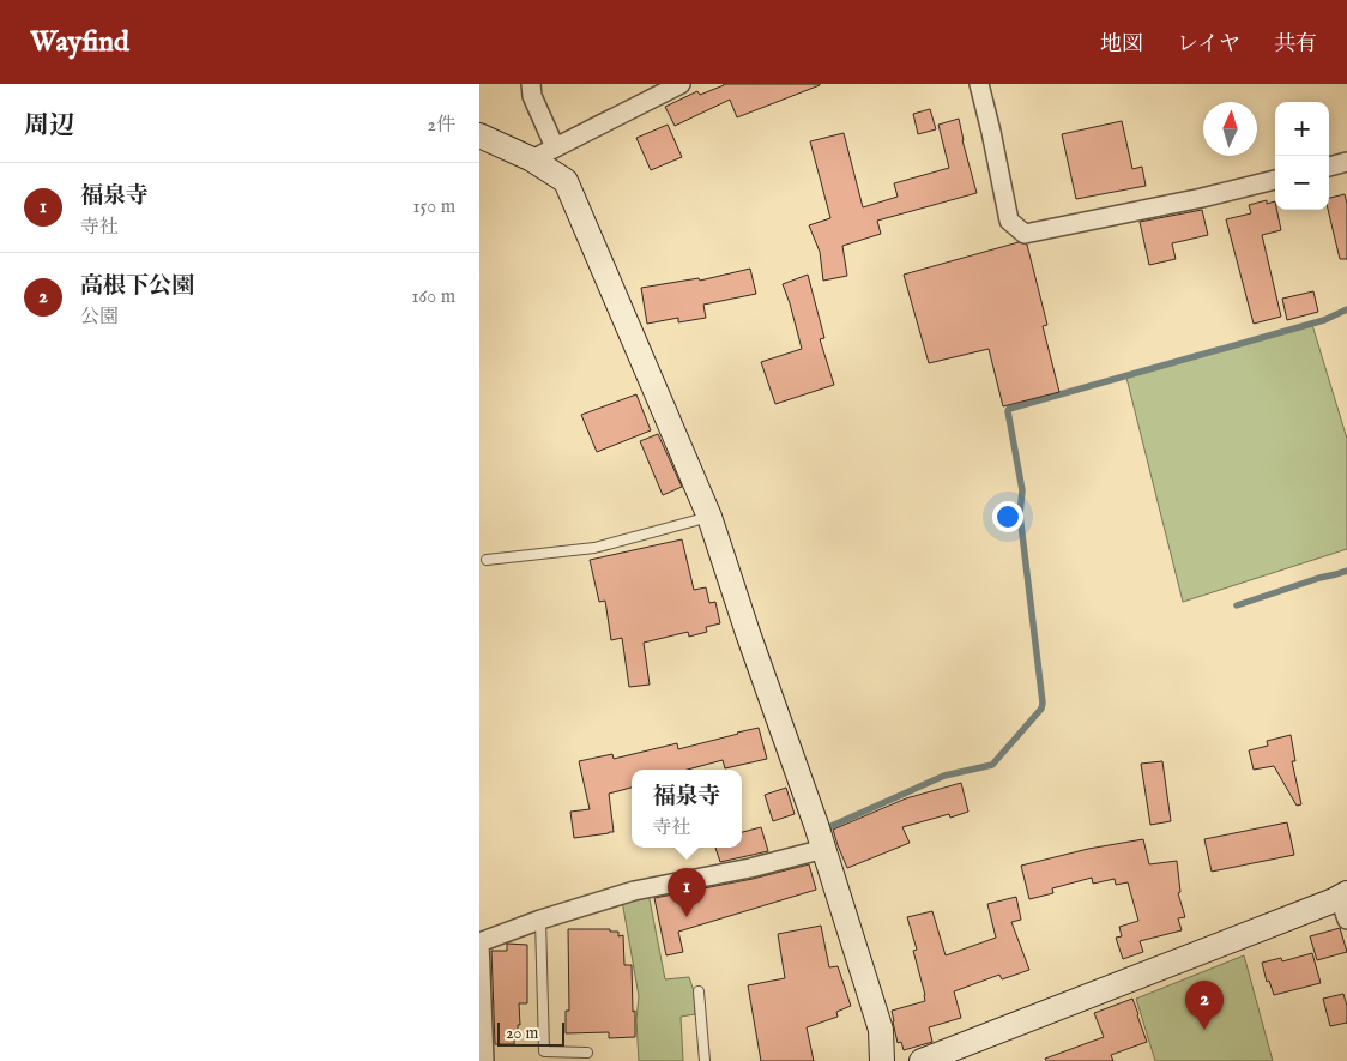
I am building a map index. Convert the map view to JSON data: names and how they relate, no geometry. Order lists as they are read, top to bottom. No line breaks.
{"scale_bar":"20 m","north":"top","page":{"header":"Wayfind","nav":["地図","レイヤ","共有"],"heading":["周辺","2件"],"map_buttons":["+","−"],"list":[{"mark":"1","name":"福泉寺","note":"寺社","value":"150 m"},{"mark":"2","name":"高根下公園","note":"公園","value":"160 m"}],"popup":["福泉寺","寺社"],"pins":["1","2"],"scale":"20 m"}}
